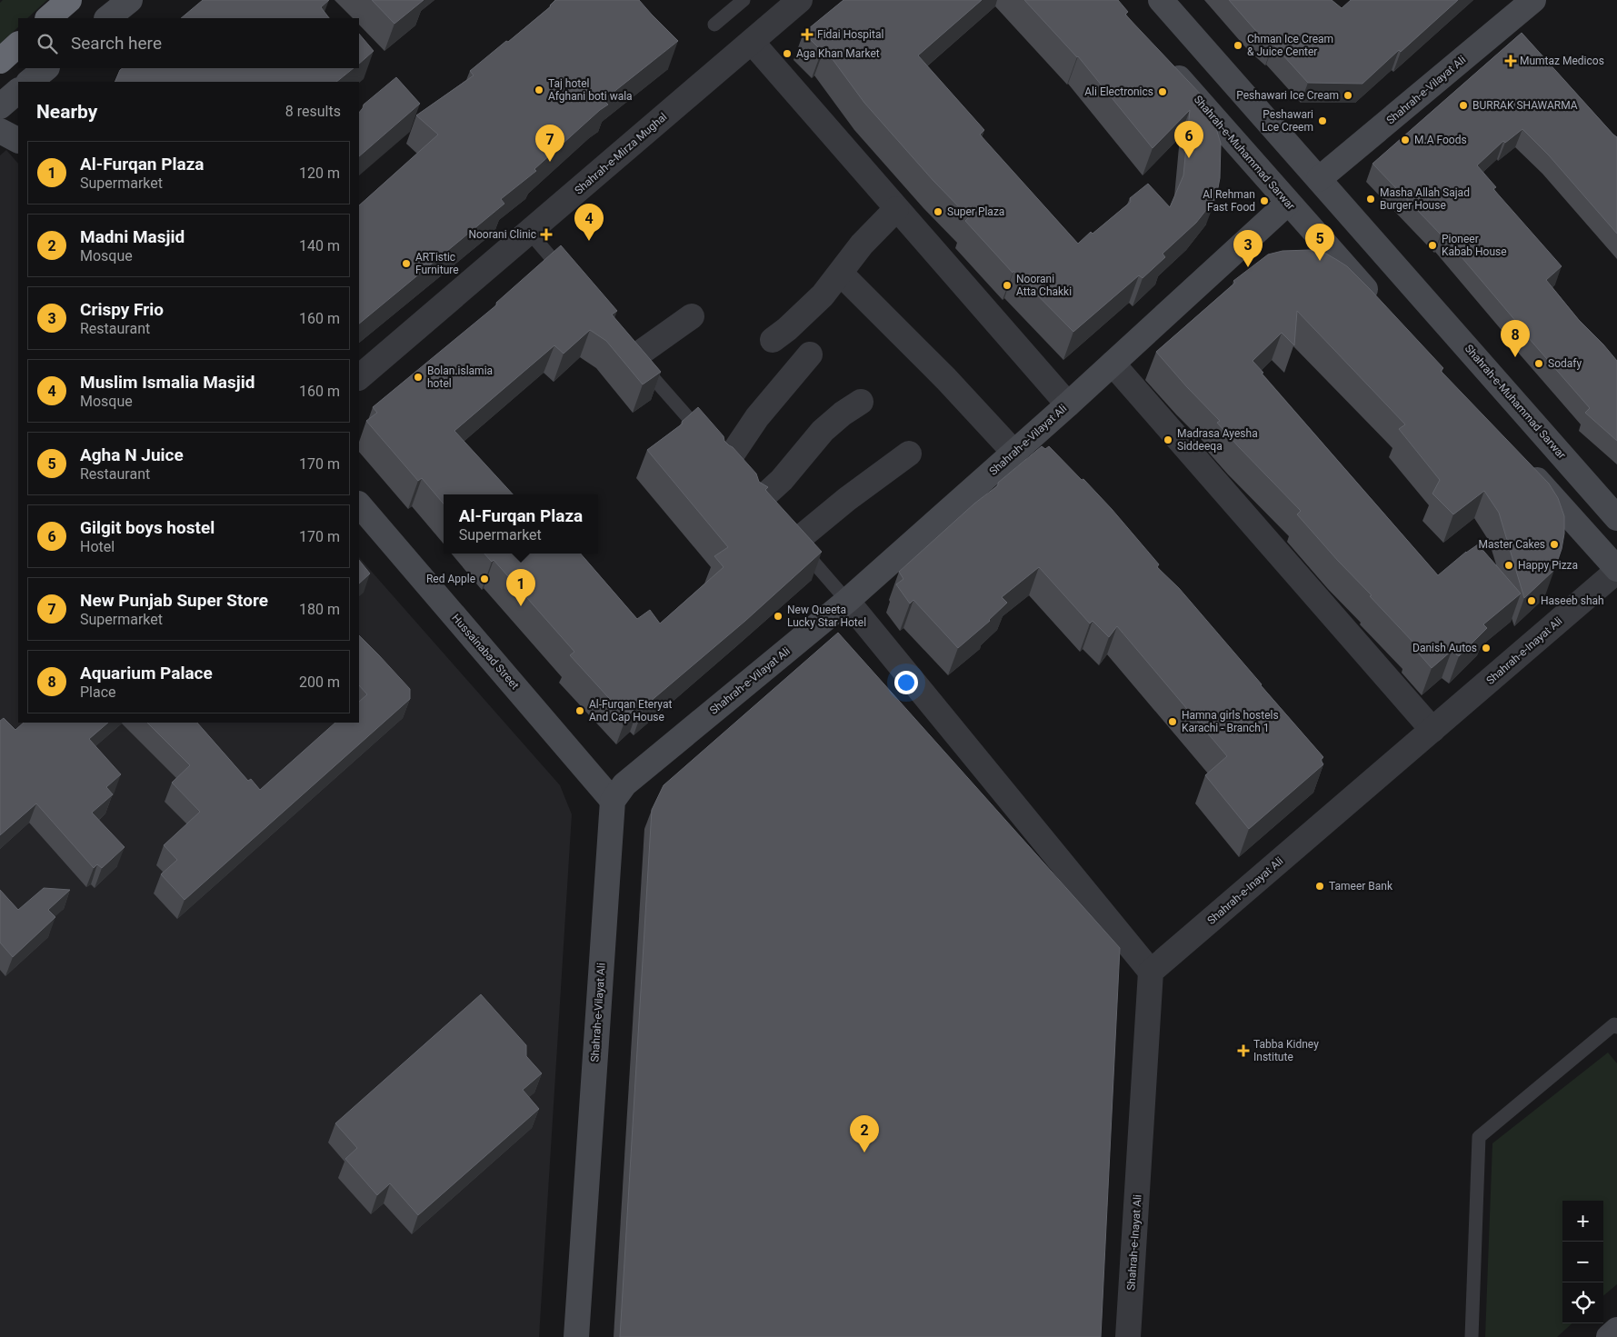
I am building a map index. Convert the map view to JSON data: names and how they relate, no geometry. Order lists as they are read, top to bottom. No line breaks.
{"streets":{"street":["Shahrah-e-Vilayat Ali","Shahrah-e-Muhammad Sarwar","Shahrah-e-Mirza Mughal","Shahrah-e-Inayat Ali","Hussainabad Street"]},"crossings":[["Shahrah-e-Vilayat Ali","Shahrah-e-Muhammad Sarwar"],["Shahrah-e-Vilayat Ali","Hussainabad Street"]],"places":{"health":["Fidai Hospital","Mumtaz Medicos","Noorani Clinic","Tabba Kidney Institute"],"other":["Chman Ice Cream & Juice Center","Aga Khan Market","Taj hotel Afghani boti wala","Ali Electronics","Peshawari Ice Cream","BURRAK SHAWARMA","Peshawari Lce Creem","M.A Foods","Masha Allah Sajad Burger House","Al Rehman Fast Food","Super Plaza","Pioneer Kabab House","ARTistic Furniture","Noorani Atta Chakki","Sodafy","Bolan.islamia hotel","Madrasa Ayesha Siddeeqa","Master Cakes","Happy Pizza","Red Apple","Haseeb shah","New Queeta Lucky Star Hotel","Danish Autos","Al-Furqan Eteryat And Cap House","Hamna girls hostels Karachi - Branch 1","Tameer Bank"]},"page":{"search":"Search here","heading":["Nearby","8 results"],"pins":["6","7","4","5","3","8","1","2"],"list":[{"mark":"1","name":"Al-Furqan Plaza","note":"Supermarket","value":"120 m"},{"mark":"2","name":"Madni Masjid","note":"Mosque","value":"140 m"},{"mark":"3","name":"Crispy Frio","note":"Restaurant","value":"160 m"},{"mark":"4","name":"Muslim Ismalia Masjid","note":"Mosque","value":"160 m"},{"mark":"5","name":"Agha N Juice","note":"Restaurant","value":"170 m"},{"mark":"6","name":"Gilgit boys hostel","note":"Hotel","value":"170 m"},{"mark":"7","name":"New Punjab Super Store","note":"Supermarket","value":"180 m"},{"mark":"8","name":"Aquarium Palace","note":"Place","value":"200 m"}],"popup":["Al-Furqan Plaza","Supermarket"],"map_buttons":["+","−"]}}
